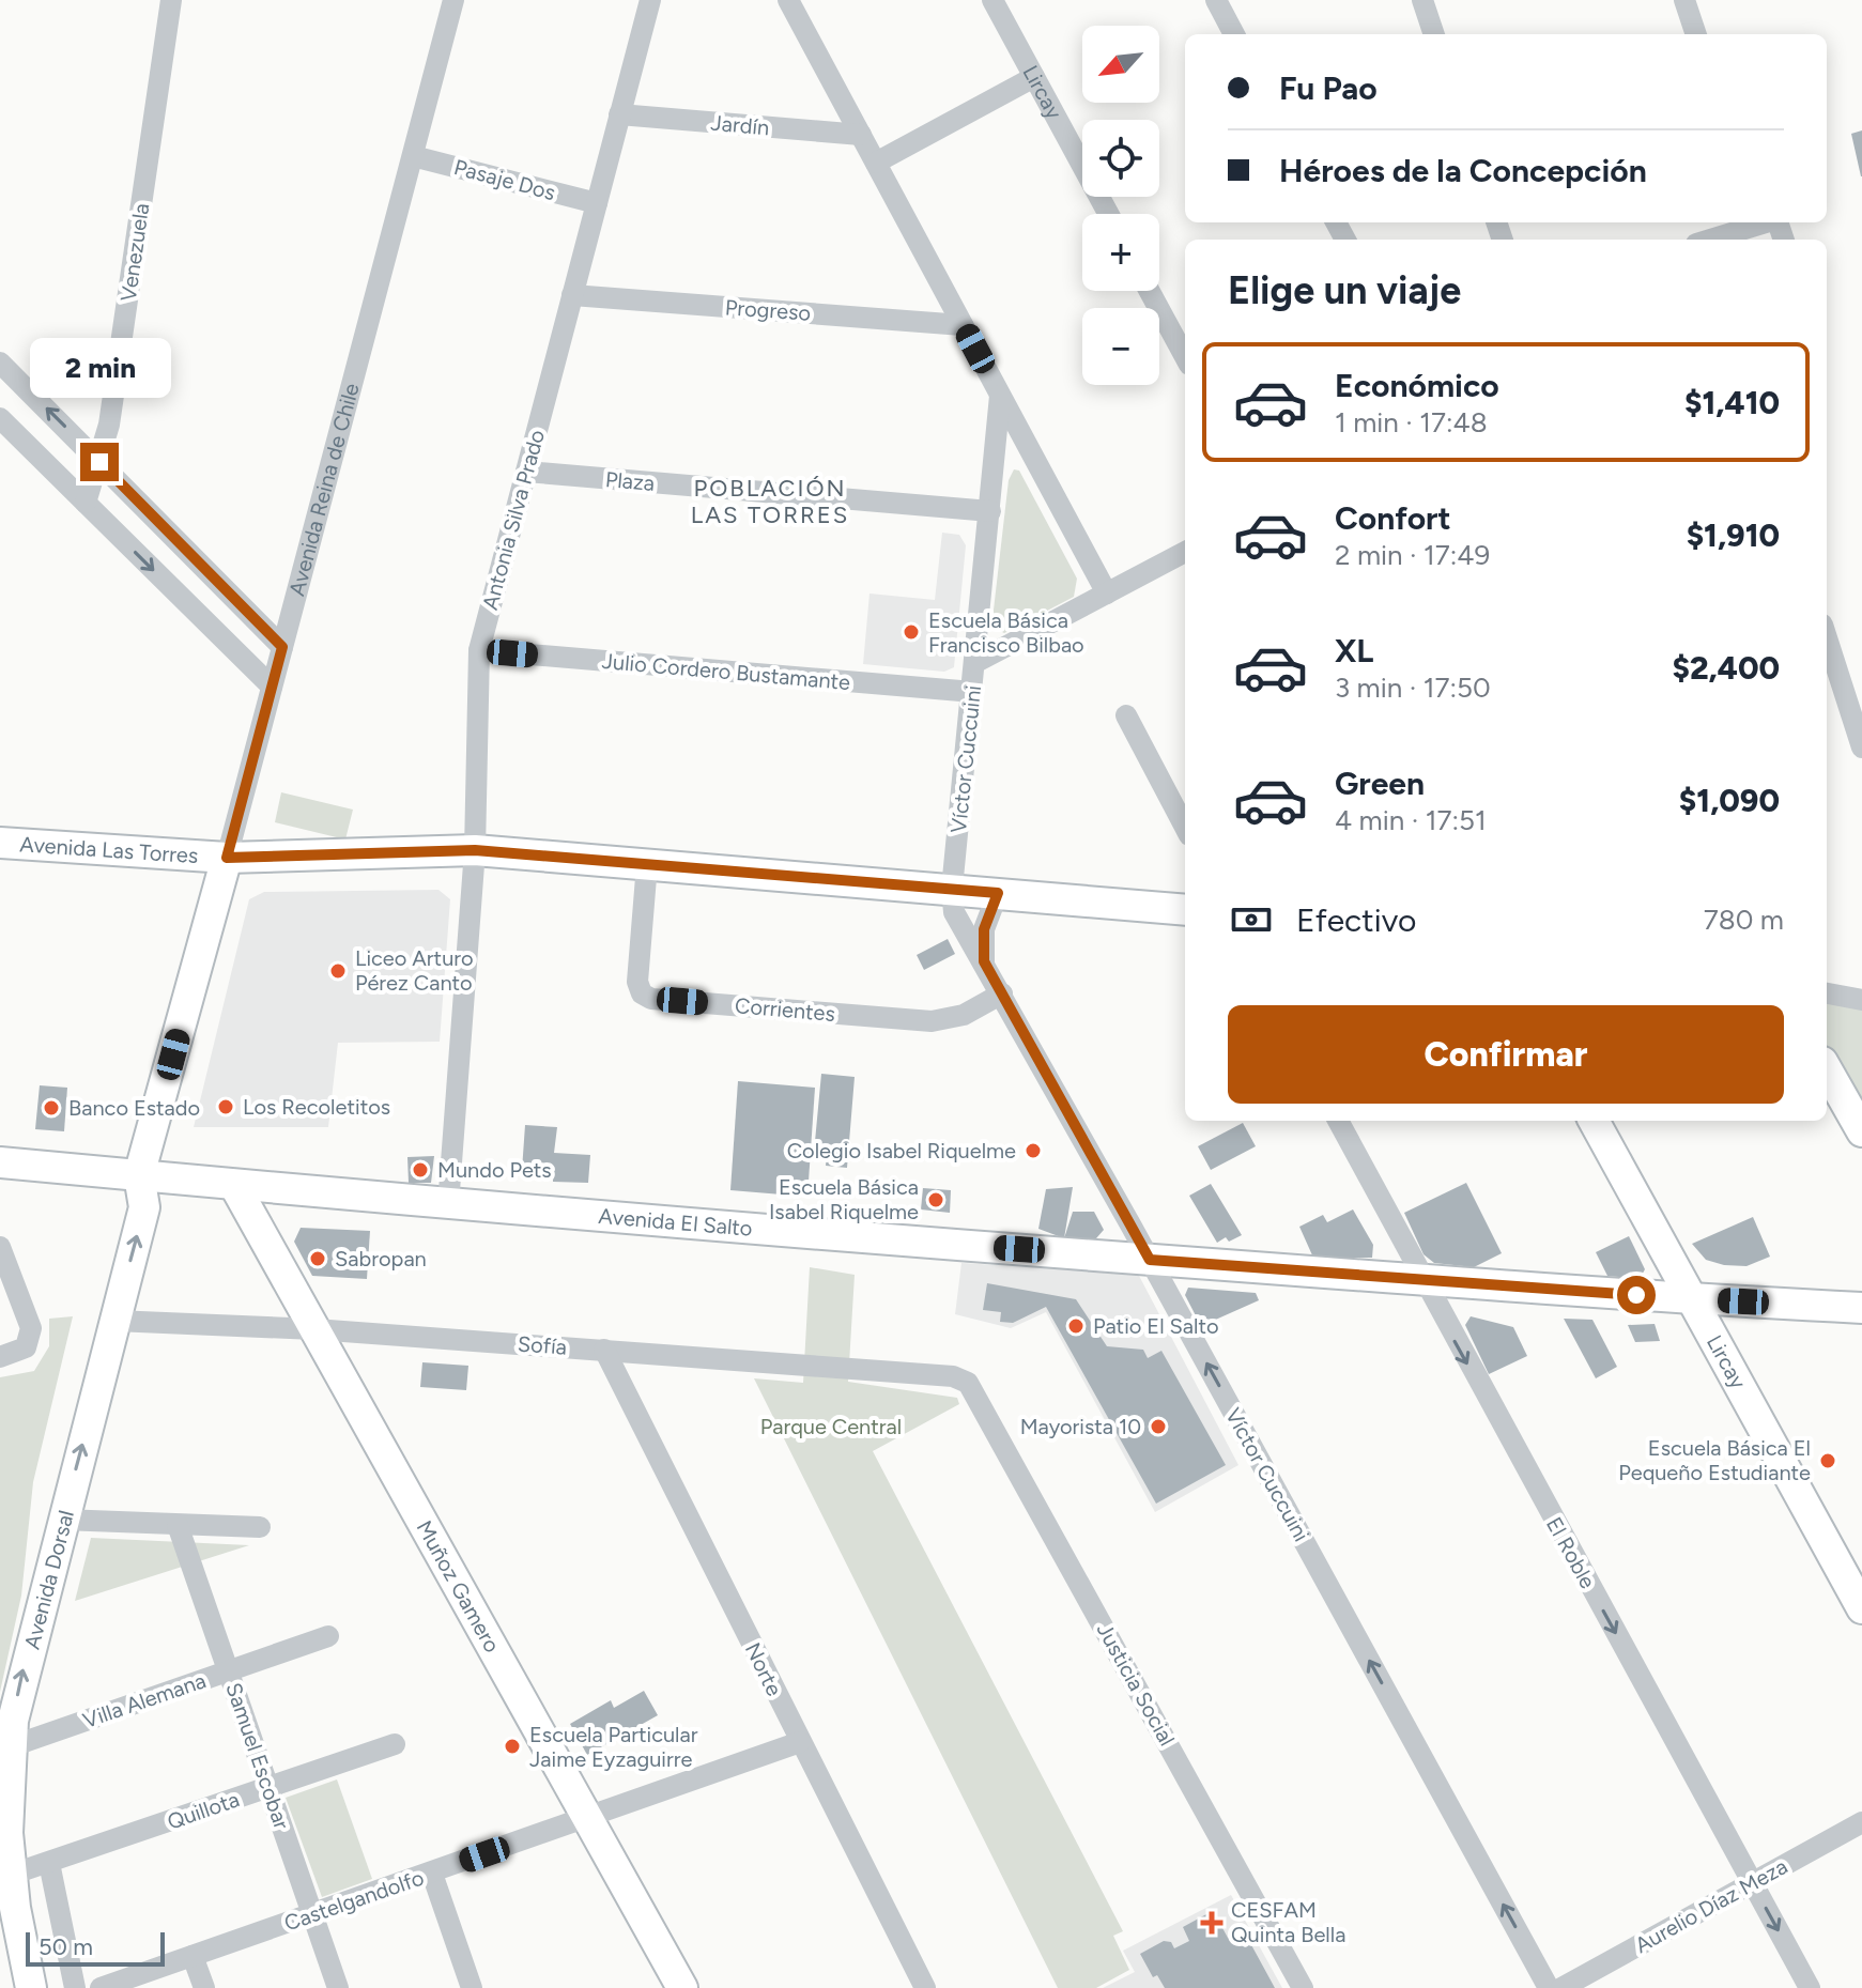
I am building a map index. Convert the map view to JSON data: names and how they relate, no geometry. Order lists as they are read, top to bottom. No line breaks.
{"streets":{"main road":["Lircay","Avenida Reina de Chile","Avenida Las Torres","Avenida El Salto","Avenida Dorsal","Muñoz Gamero"],"street":["Jardín","Pasaje Dos","Venezuela","Progreso","Plaza","Antonia Silva Prado","Julio Cordero Bustamante","Víctor Cuccuini","Corrientes","Sofía","El Roble","Norte","Justicia Social","Villa Alemana","Samuel Escobar","Quillota","Castelgandolfo","Aurelio Díaz Meza"]},"crossings":[["Lircay","Avenida El Salto"],["Jardín","Antonia Silva Prado"],["Pasaje Dos","Avenida Reina de Chile"],["Pasaje Dos","Antonia Silva Prado"],["Progreso","Antonia Silva Prado"],["Plaza","Antonia Silva Prado"],["Plaza","Víctor Cuccuini"],["Avenida Reina de Chile","Avenida Las Torres"],["Avenida Reina de Chile","Avenida El Salto"],["Avenida Reina de Chile","Avenida Dorsal"],["Antonia Silva Prado","Julio Cordero Bustamante"],["Antonia Silva Prado","Avenida Las Torres"],["Antonia Silva Prado","Avenida El Salto"],["Julio Cordero Bustamante","Víctor Cuccuini"],["Víctor Cuccuini","Avenida Las Torres"],["Víctor Cuccuini","Corrientes"],["Víctor Cuccuini","Avenida El Salto"],["Avenida Las Torres","Corrientes"],["Avenida El Salto","El Roble"],["Avenida El Salto","Avenida Dorsal"],["Avenida El Salto","Muñoz Gamero"],["Sofía","Avenida Dorsal"],["Sofía","Muñoz Gamero"],["Sofía","Norte"],["Sofía","Justicia Social"],["El Roble","Aurelio Díaz Meza"],["Avenida Dorsal","Villa Alemana"],["Avenida Dorsal","Quillota"],["Muñoz Gamero","Castelgandolfo"],["Norte","Castelgandolfo"],["Villa Alemana","Samuel Escobar"],["Samuel Escobar","Quillota"],["Samuel Escobar","Castelgandolfo"]],"one_way":["Víctor Cuccuini","El Roble","Avenida Dorsal"],"districts":["POBLACIÓN LAS TORRES"],"parks":["Parque Central"],"places":{"other":["Escuela Básica Francisco Bilbao","Liceo Arturo Pérez Canto","Los Recoletitos","Banco Estado","Colegio Isabel Riquelme","Mundo Pets","Escuela Básica Isabel Riquelme","Sabropan","Patio El Salto","Mayorista 10","Escuela Básica El Pequeño Estudiante","Escuela Particular Jaime Eyzaguirre"],"health":["CESFAM Quinta Bella"]},"scale_bar":"50 m","north":"bottom left","page":{"map_buttons":["+","−"],"banner":["Fu Pao","Héroes de la Concepción"],"heading":"Elige un viaje","bubble":"2 min","list":[{"name":"Económico","note":"1 min · 17:48","value":"$1,410"},{"name":"Confort","note":"2 min · 17:49","value":"$1,910"},{"name":"XL","note":"3 min · 17:50","value":"$2,400"},{"name":"Green","note":"4 min · 17:51","value":"$1,090"}],"pay":["Efectivo","780 m"],"buttons":"Confirmar","scale":"50 m"}}
